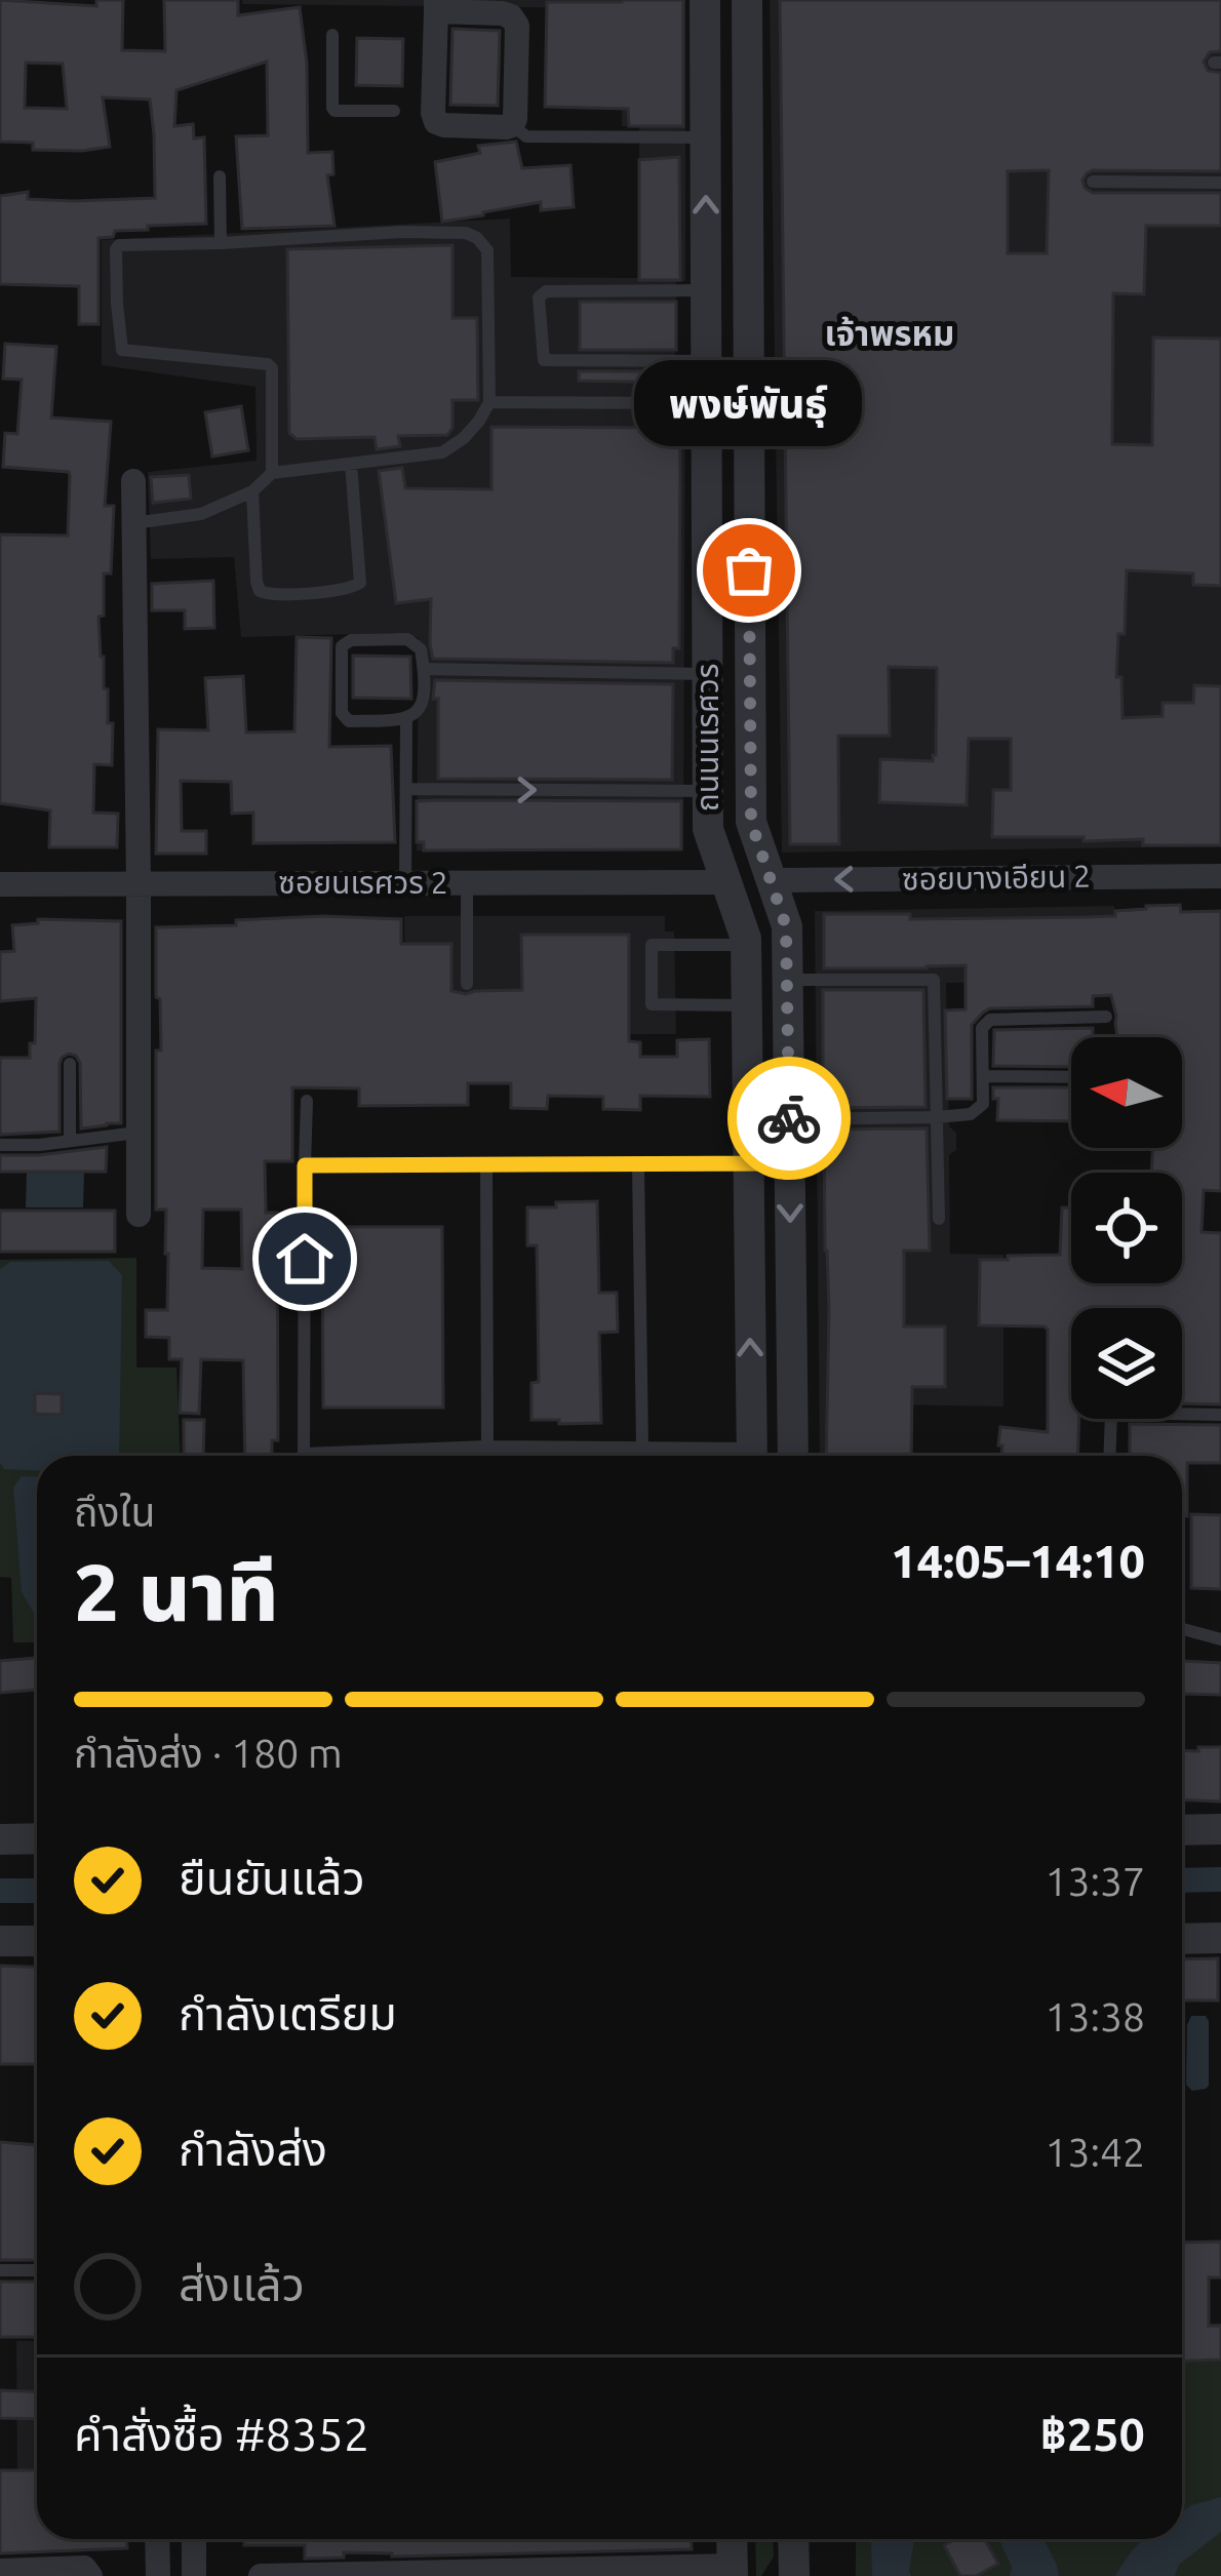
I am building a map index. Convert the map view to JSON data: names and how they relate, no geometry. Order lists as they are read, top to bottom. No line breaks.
{"streets":{"street":["ถนนนเรศวร","ซอยบางเอียน 2","ซอยนเรศวร 2"]},"crossings":[["ถนนนเรศวร","ซอยบางเอียน 2"],["ถนนนเรศวร","ซอยนเรศวร 2"]],"one_way":["ซอยบางเอียน 2"],"districts":["เจ้าพรหม"],"places":["พงษ์พันธุ์"],"north":"left","page":{"bubble":"พงษ์พันธุ์","heading":["2 นาที","ถึงใน","14:05–14:10"],"panel":["คำสั่งซื้อ #8352","฿250"],"bar":"กำลังส่ง · 180 m","list":[["ยืนยันแล้ว","13:37"],["กำลังเตรียม","13:38"],["กำลังส่ง","13:42"],"ส่งแล้ว"]}}
